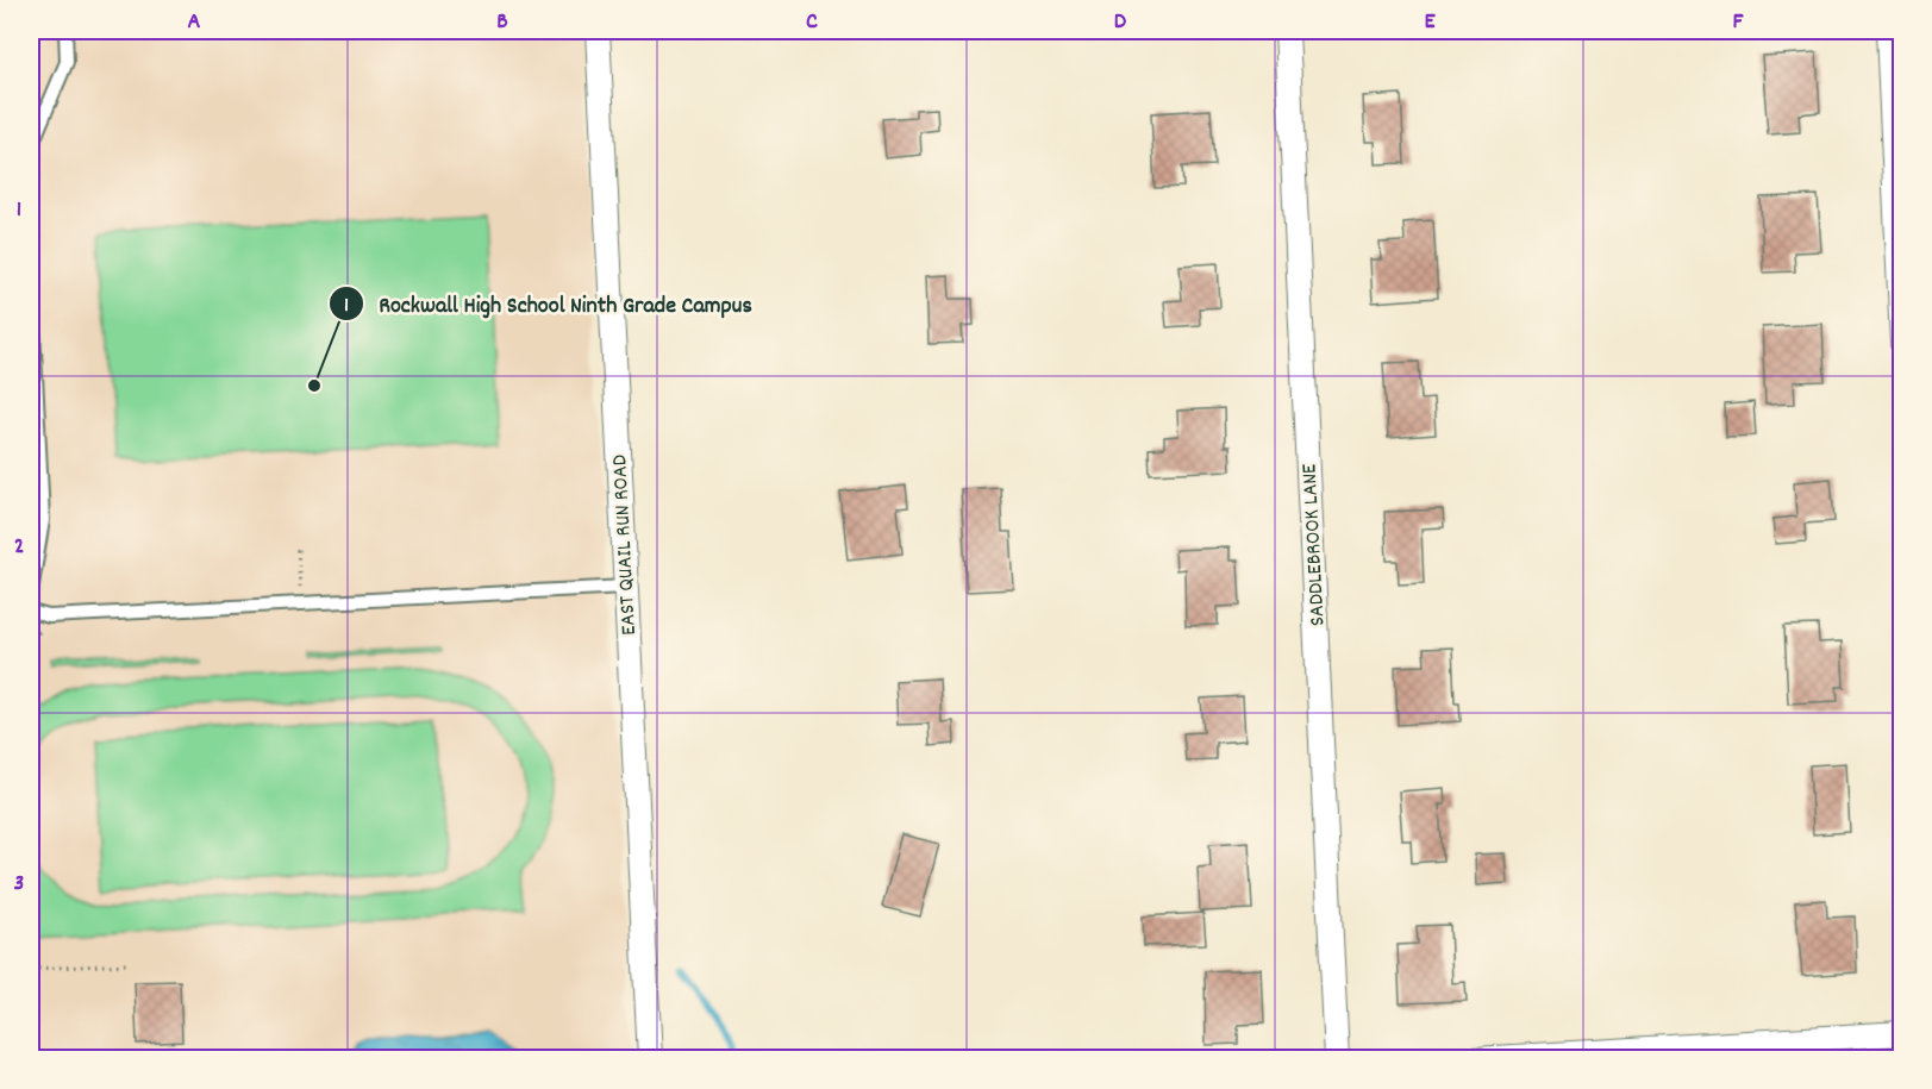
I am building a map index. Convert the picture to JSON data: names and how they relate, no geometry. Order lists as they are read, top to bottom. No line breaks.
{"streets":{"street":["EAST QUAIL RUN ROAD","SADDLEBROOK LANE"]},"places":["Rockwall High School Ninth Grade Campus"],"grid":{"columns":["A","B","C","D","E","F"],"rows":["1","2","3"]}}
